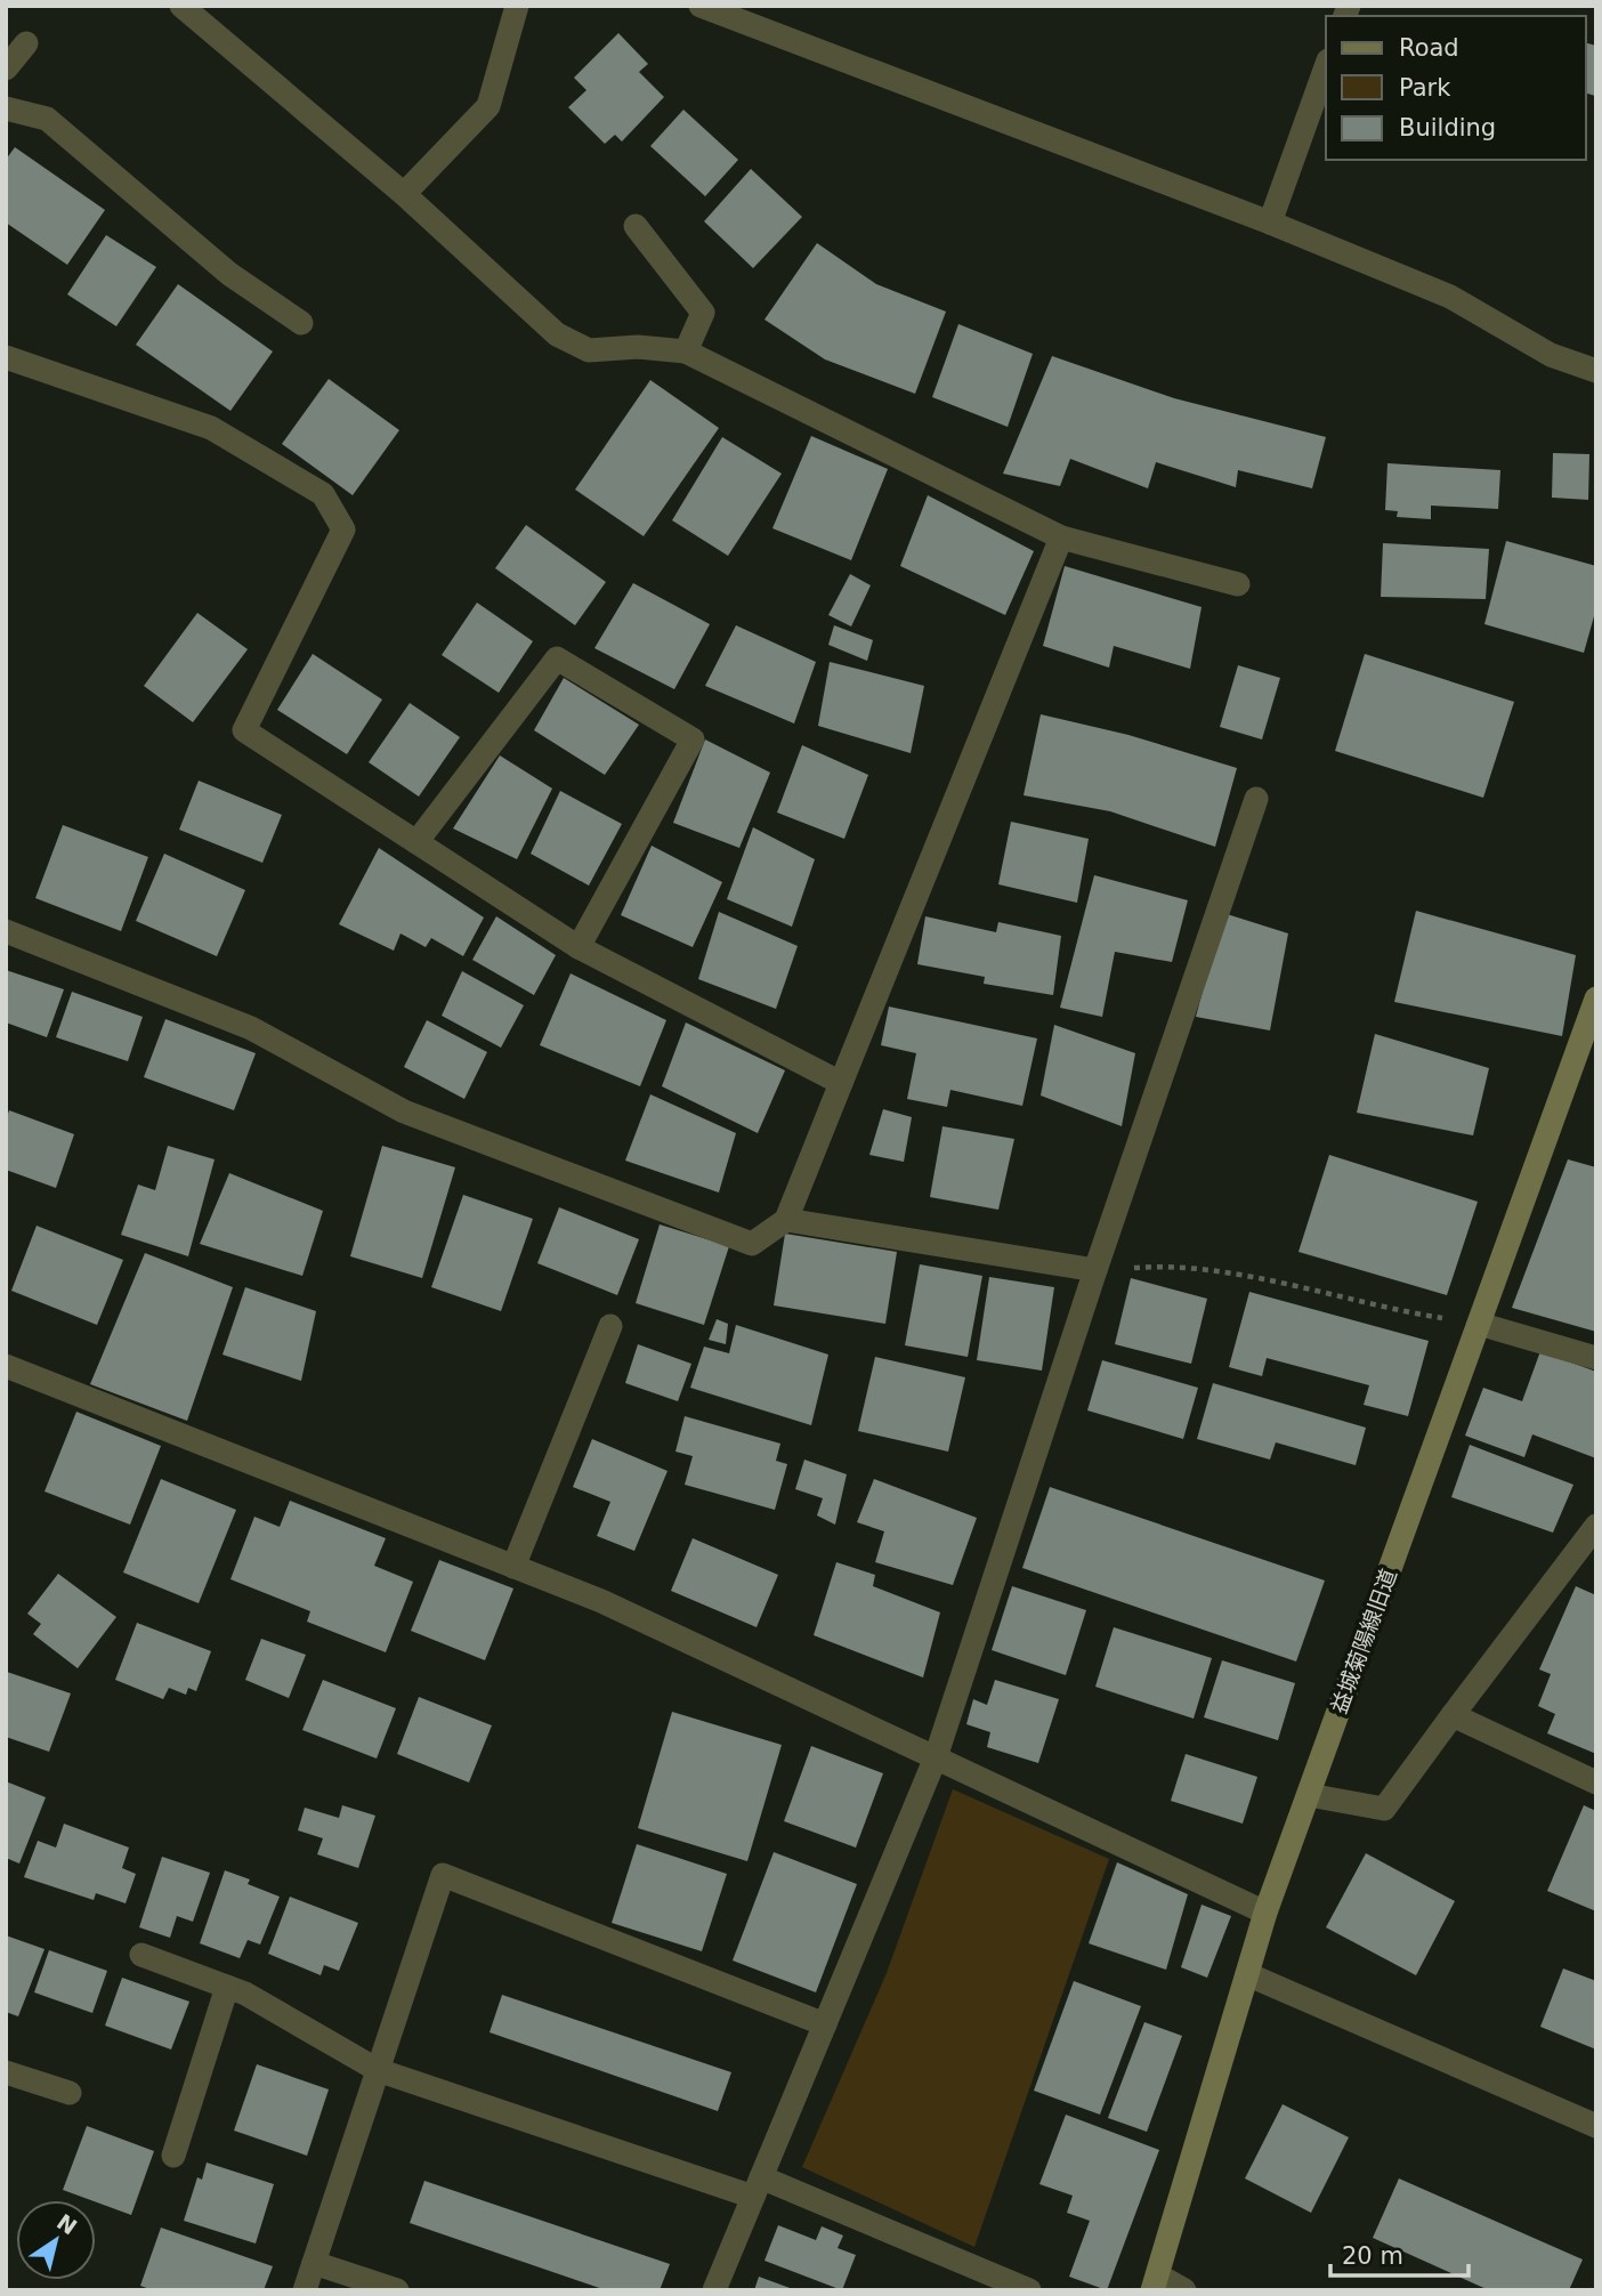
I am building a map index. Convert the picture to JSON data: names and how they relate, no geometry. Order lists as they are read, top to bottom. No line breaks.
{"streets":{"street":["益城菊陽線旧道"]},"legend":["Road","Park","Building"],"scale_bar":"20 m","north":"top right"}
